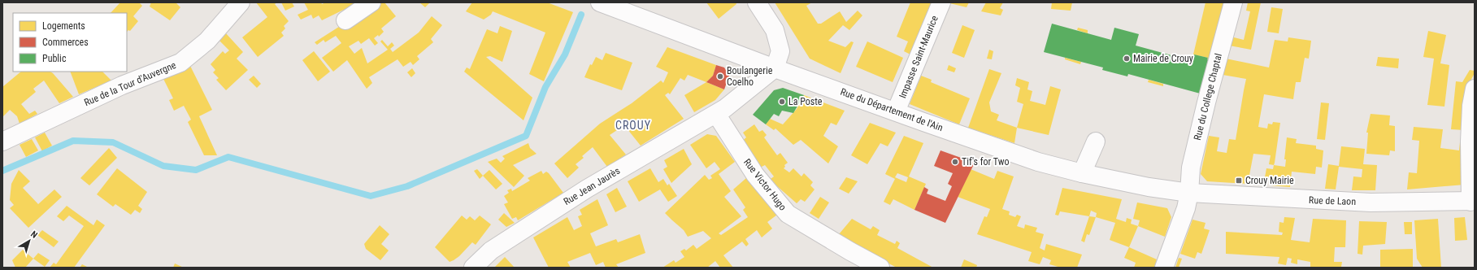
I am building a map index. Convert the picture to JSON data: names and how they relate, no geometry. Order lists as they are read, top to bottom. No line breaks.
{"streets":{"street":["Impasse Saint-Maurice","Rue de la Tour d'Auvergne","Rue du College Chaptal","Rue du Département de l'Ain","Rue Victor Hugo","Rue Jean Jaurès","Rue de Laon"]},"crossings":[["Impasse Saint-Maurice","Rue du Département de l'Ain"],["Rue du College Chaptal","Rue du Département de l'Ain"],["Rue du College Chaptal","Rue de Laon"],["Rue du Département de l'Ain","Rue Jean Jaurès"],["Rue du Département de l'Ain","Rue de Laon"],["Rue Victor Hugo","Rue Jean Jaurès"]],"districts":["CROUY"],"places":{"other":["Mairie de Crouy","Boulangerie Coelho","La Poste","Tif's for Two"],"transit":["Crouy Mairie"]},"legend":["Logements","Commerces","Public"],"north":"top right"}
